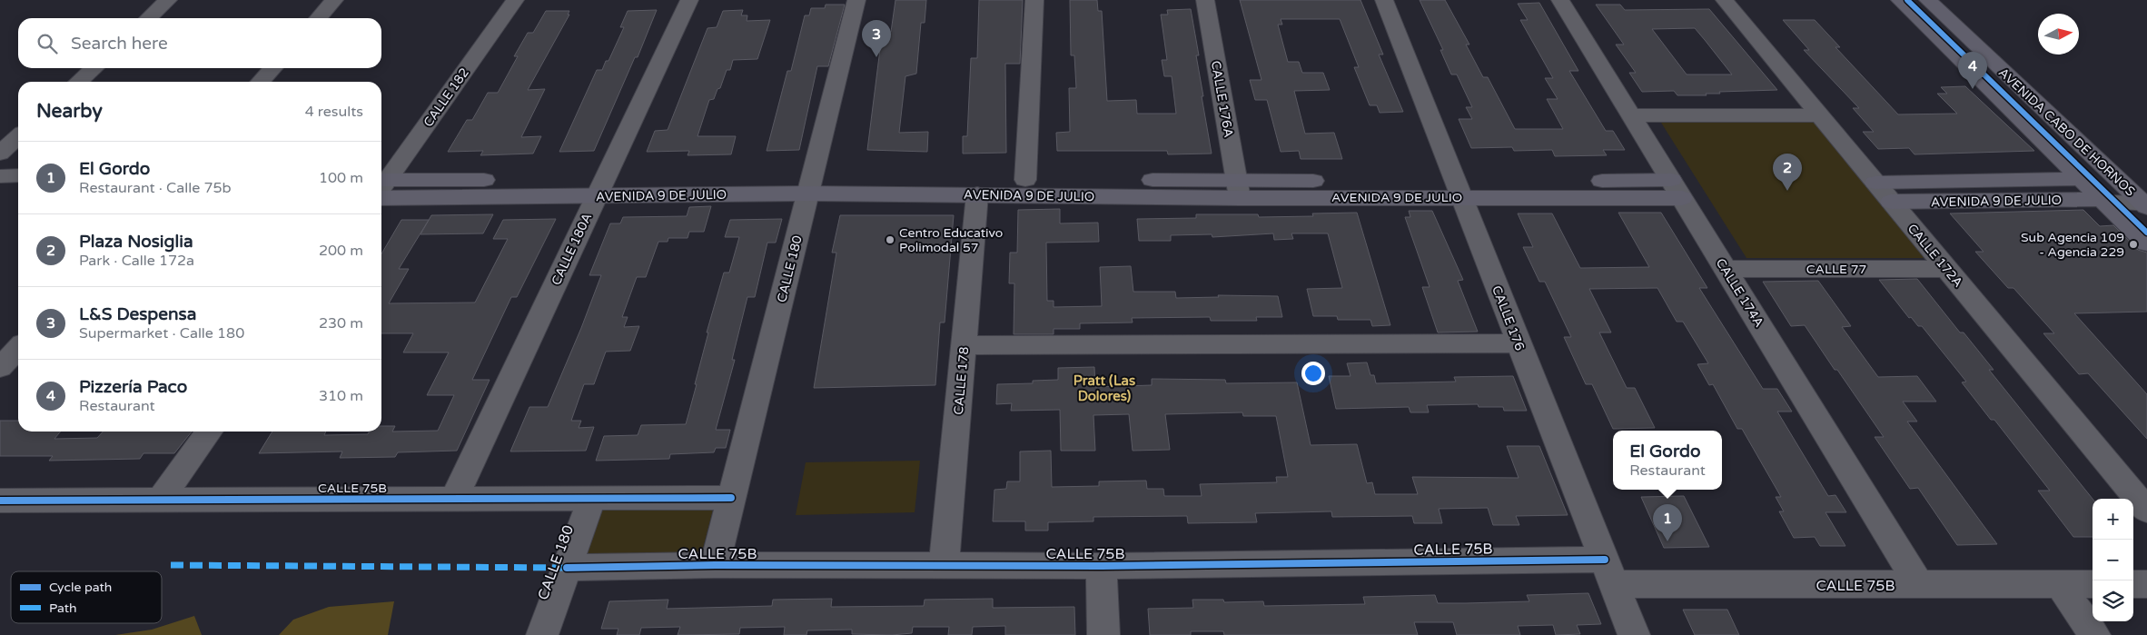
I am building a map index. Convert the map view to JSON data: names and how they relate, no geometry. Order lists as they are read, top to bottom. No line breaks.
{"streets":{"main road":["AVENIDA CABO DE HORNOS","AVENIDA 9 DE JULIO"],"street":["CALLE 182","CALLE 176A","CALLE 180A","CALLE 172A","CALLE 180","CALLE 77","CALLE 174A","CALLE 176","CALLE 178","CALLE 75B"]},"crossings":[["CALLE 176A","AVENIDA 9 DE JULIO"],["AVENIDA CABO DE HORNOS","AVENIDA 9 DE JULIO"],["AVENIDA 9 DE JULIO","CALLE 180A"],["AVENIDA 9 DE JULIO","CALLE 172A"],["AVENIDA 9 DE JULIO","CALLE 180"],["AVENIDA 9 DE JULIO","CALLE 174A"],["AVENIDA 9 DE JULIO","CALLE 176"],["AVENIDA 9 DE JULIO","CALLE 178"],["CALLE 180A","CALLE 75B"],["CALLE 172A","CALLE 77"],["CALLE 180","CALLE 75B"],["CALLE 77","CALLE 174A"],["CALLE 174A","CALLE 75B"],["CALLE 176","CALLE 75B"],["CALLE 178","CALLE 75B"]],"districts":["Pratt (Las Dolores)"],"places":["Centro Educativo Polimodal 57","Sub Agencia 109 - Agencia 229"],"legend":["Cycle path","Path"],"north":"right","page":{"search":"Search here","pins":["3","4","2","1"],"heading":["Nearby","4 results"],"list":[{"mark":"1","name":"El Gordo","note":"Restaurant · Calle 75b","value":"100 m"},{"mark":"2","name":"Plaza Nosiglia","note":"Park · Calle 172a","value":"200 m"},{"mark":"3","name":"L&S Despensa","note":"Supermarket · Calle 180","value":"230 m"},{"mark":"4","name":"Pizzería Paco","note":"Restaurant","value":"310 m"}],"popup":["El Gordo","Restaurant"],"map_buttons":["+","−"]}}
